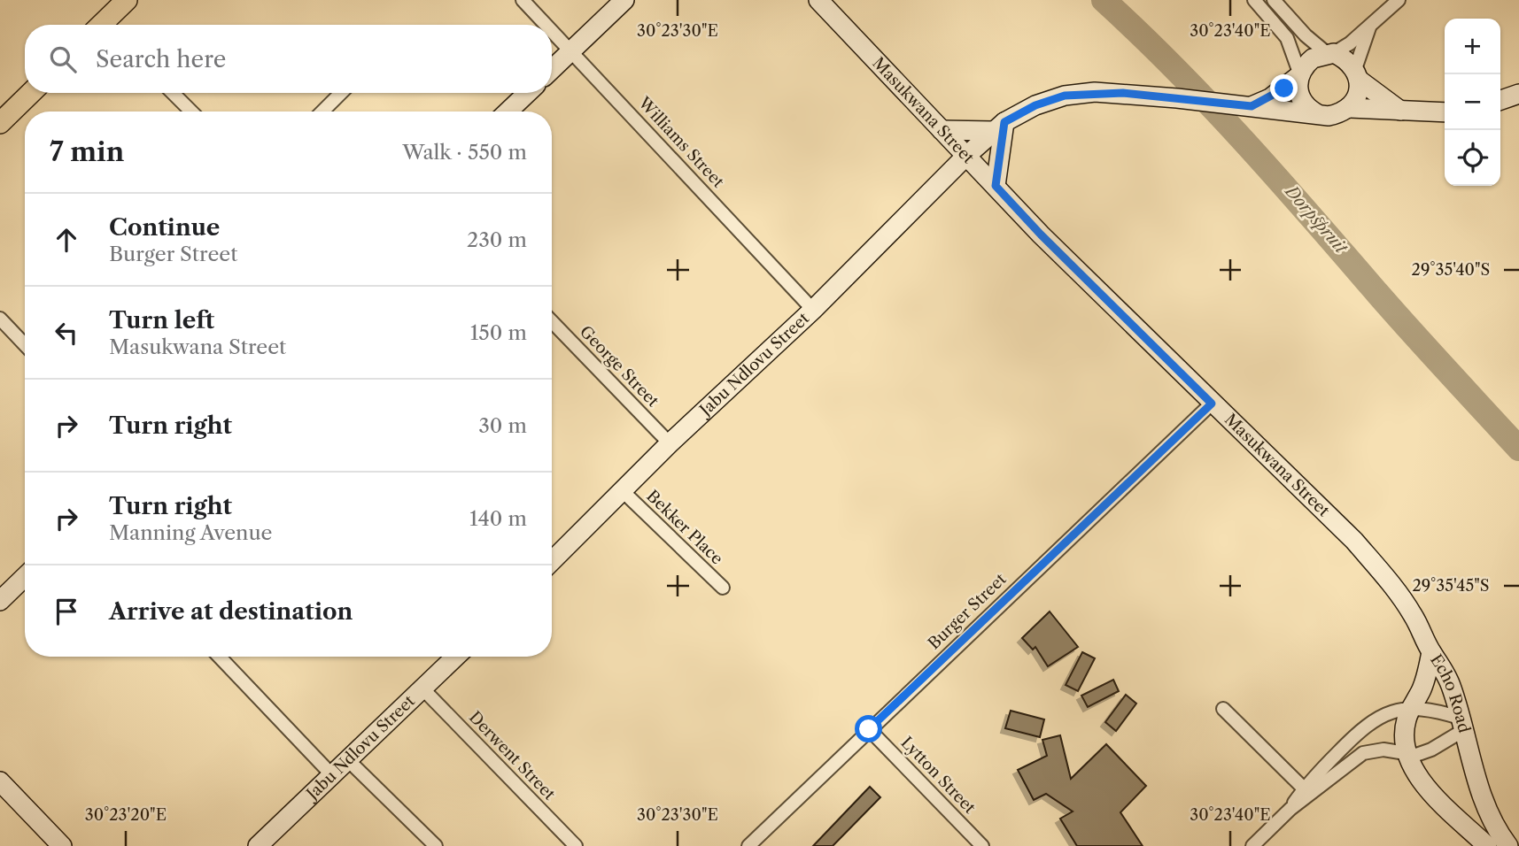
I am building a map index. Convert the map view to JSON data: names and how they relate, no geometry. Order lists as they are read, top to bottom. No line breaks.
{"streets":{"street":["Masukwana Street","Williams Street","Jabu Ndlovu Street","George Street","Bekker Place","Burger Street","Echo Road","Derwent Street","Lytton Street"]},"crossings":[["Masukwana Street","Jabu Ndlovu Street"],["Masukwana Street","Burger Street"],["Masukwana Street","Echo Road"],["Williams Street","Jabu Ndlovu Street"],["Jabu Ndlovu Street","George Street"],["Jabu Ndlovu Street","Bekker Place"],["Jabu Ndlovu Street","Derwent Street"],["Burger Street","Lytton Street"]],"water":["Dorpspruit"],"page":{"map_buttons":["+","−"],"search":"Search here","heading":["7 min","Walk · 550 m"],"list":[["Continue","Burger Street","230 m"],["Turn left","Masukwana Street","150 m"],["Turn right","30 m"],["Turn right","Manning Avenue","140 m"],"Arrive at destination"]},"coordinates":["30°23'30\"E","30°23'40\"E","29°35'40\"S","29°35'45\"S","30°23'20\"E"]}
